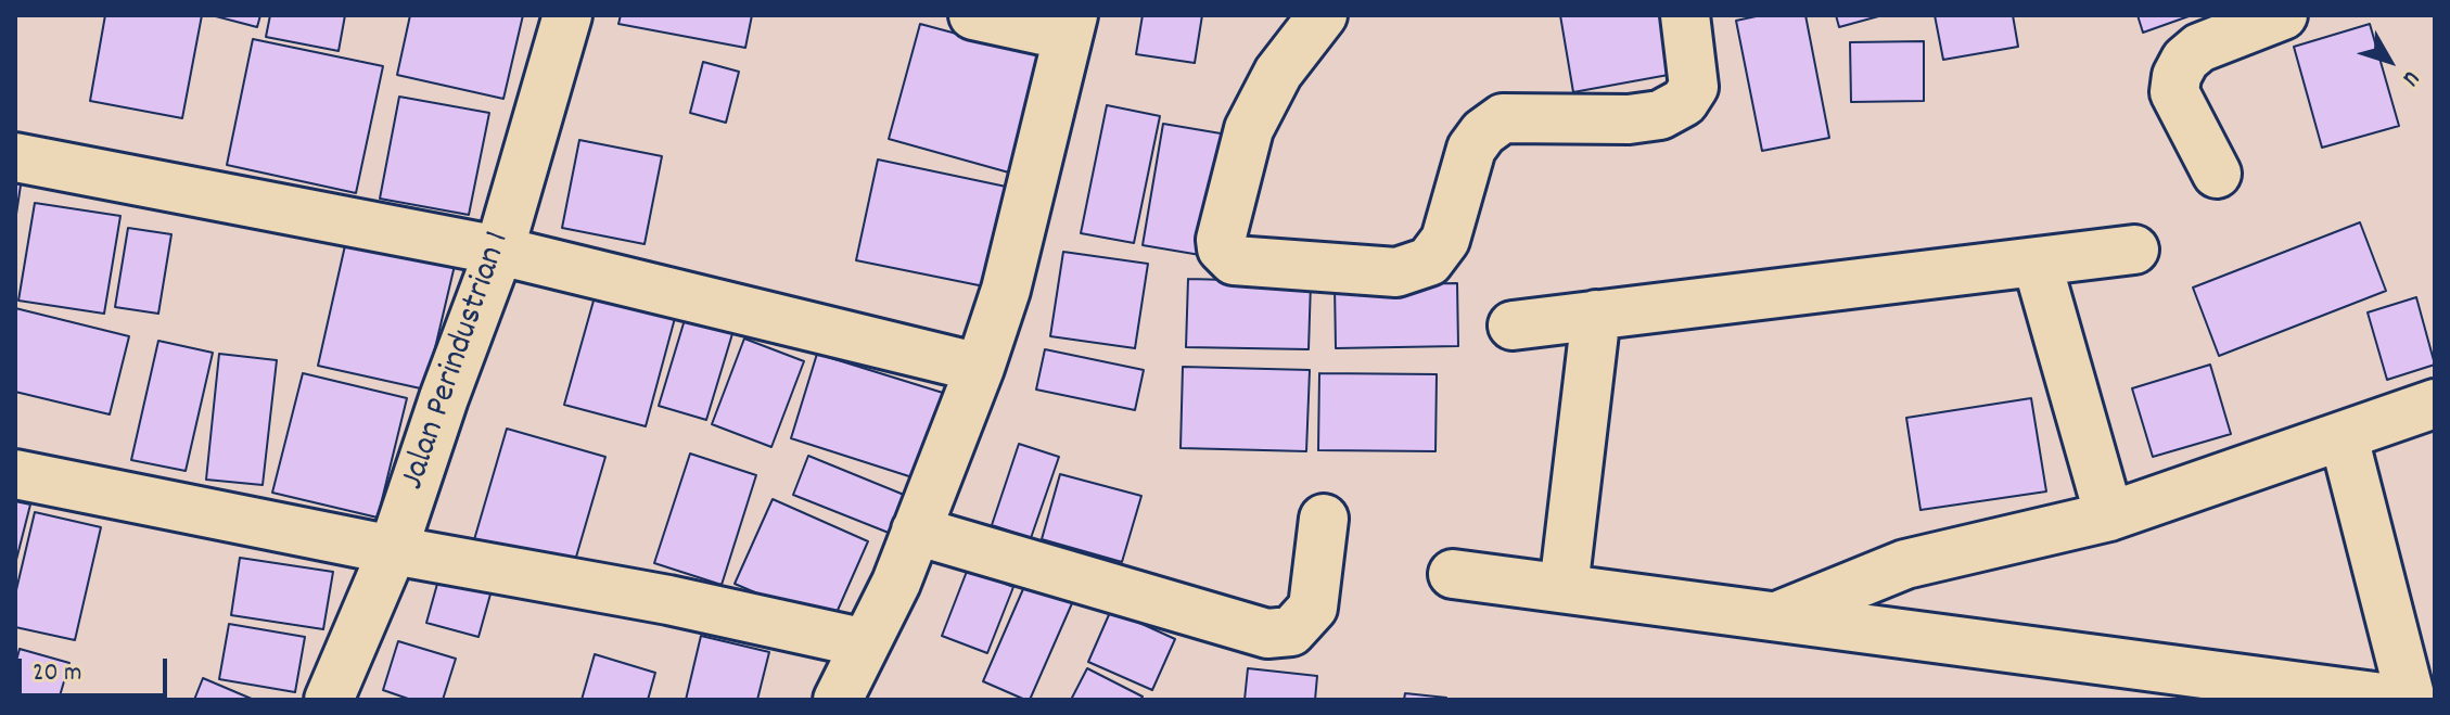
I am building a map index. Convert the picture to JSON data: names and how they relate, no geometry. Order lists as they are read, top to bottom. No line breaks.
{"streets":{"street":["Jalan Perindustrian 1"]},"scale_bar":"20 m","north":"bottom right"}
